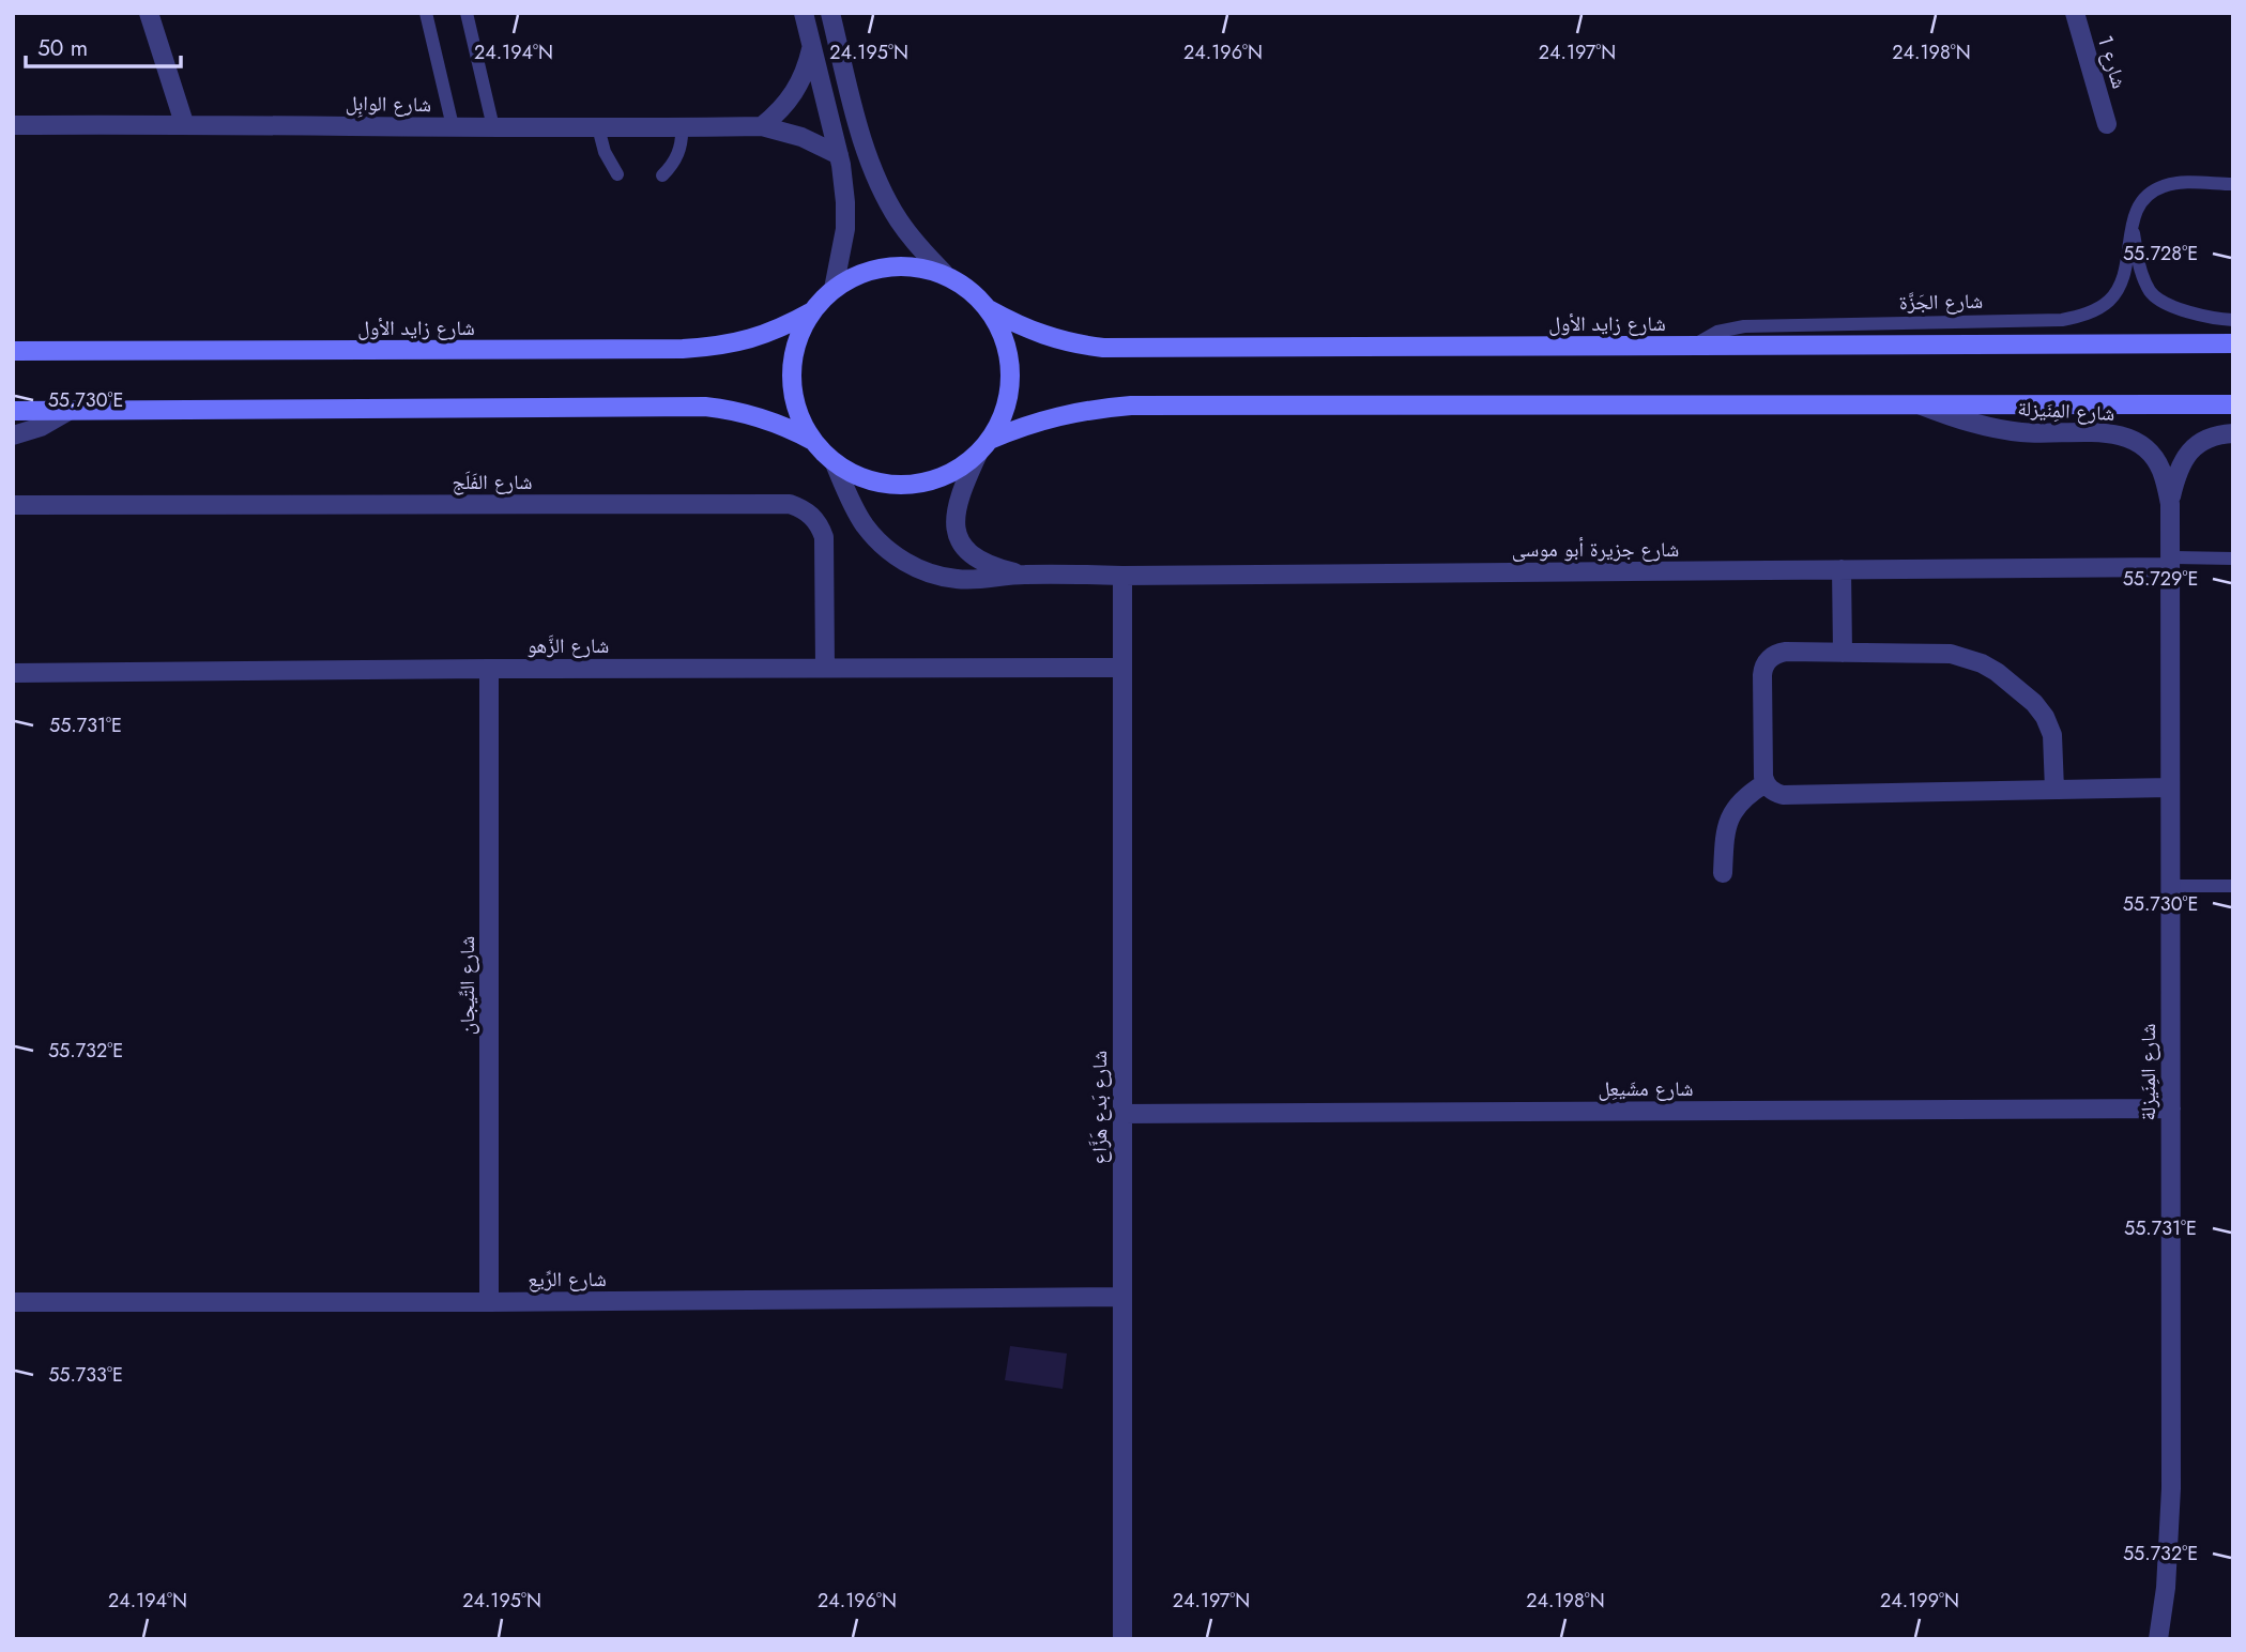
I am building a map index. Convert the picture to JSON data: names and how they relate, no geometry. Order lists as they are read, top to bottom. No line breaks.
{"streets":{"main road":["شارع زايد الأول"],"street":["شارع 1","شارع الوابِل","شارع المِنَيزلة","شارع الفَلَج","شارع جزيرة أبو موسى","شارع الزَّهو","شارع التِّيجان","شارع مشَيعِل","شارع بَدع هَزَّاع","شارع الرِّيع"],"lane":["شارع الجَزَّة"]},"crossings":[["شارع الجَزَّة","شارع زايد الأول"],["شارع زايد الأول","شارع جزيرة أبو موسى"],["شارع المِنَيزلة","شارع جزيرة أبو موسى"],["شارع المِنَيزلة","شارع مشَيعِل"],["شارع الفَلَج","شارع الزَّهو"],["شارع جزيرة أبو موسى","شارع بَدع هَزَّاع"],["شارع الزَّهو","شارع التِّيجان"],["شارع الزَّهو","شارع بَدع هَزَّاع"],["شارع التِّيجان","شارع الرِّيع"],["شارع مشَيعِل","شارع بَدع هَزَّاع"],["شارع بَدع هَزَّاع","شارع الرِّيع"]],"scale_bar":"50 m","coordinates":["24.194°N","24.195°N","24.196°N","24.197°N","24.198°N","55.728°E","55.730°E","55.729°E","55.731°E","55.732°E","55.733°E","24.199°N"]}
